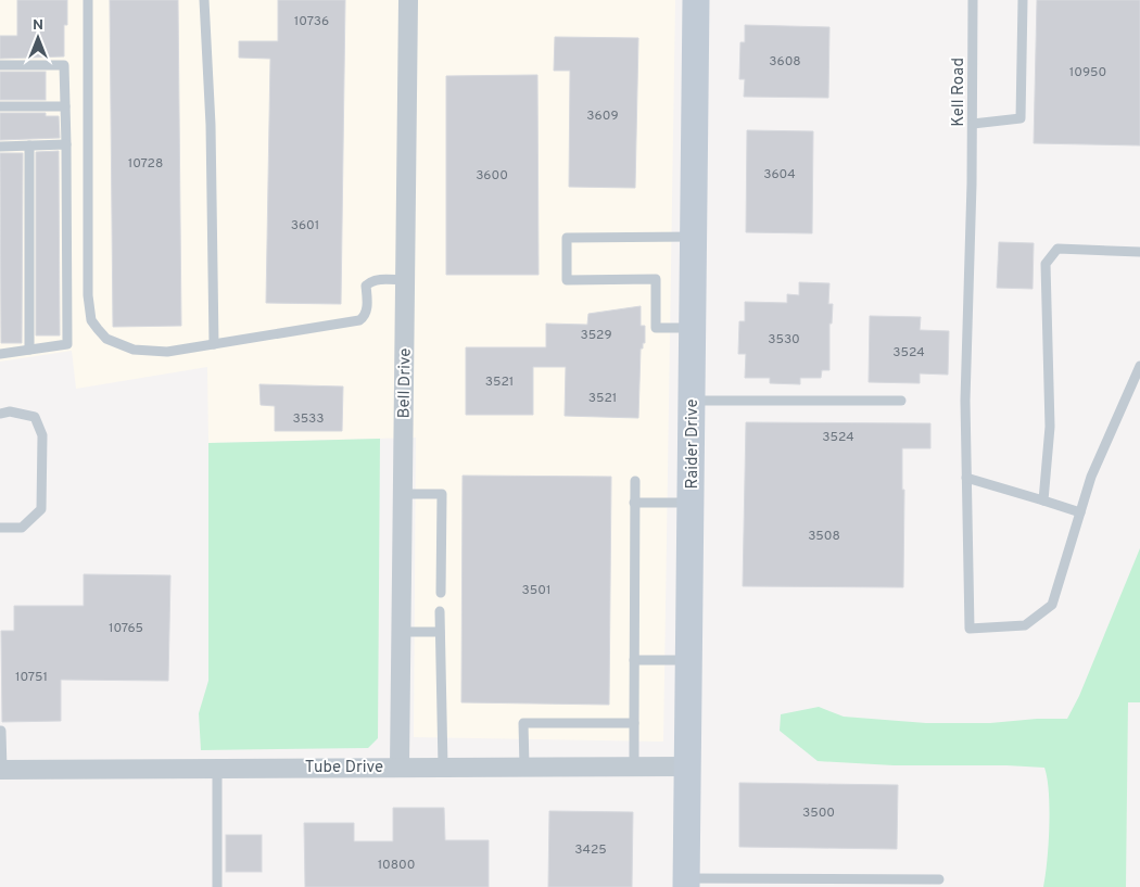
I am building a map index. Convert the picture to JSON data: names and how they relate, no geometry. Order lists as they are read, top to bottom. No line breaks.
{"streets":{"main road":["Raider Drive"],"street":["Bell Drive","Tube Drive"],"lane":["Kell Road"]},"crossings":[["Bell Drive","Tube Drive"],["Raider Drive","Tube Drive"]],"house_numbers":["10736","3608","10950","3609","10728","3604","3600","3601","3529","3530","3524","3521","3521","3533","3524","3508","3501","10765","10751","3500","3425","10800"],"north":"top"}
